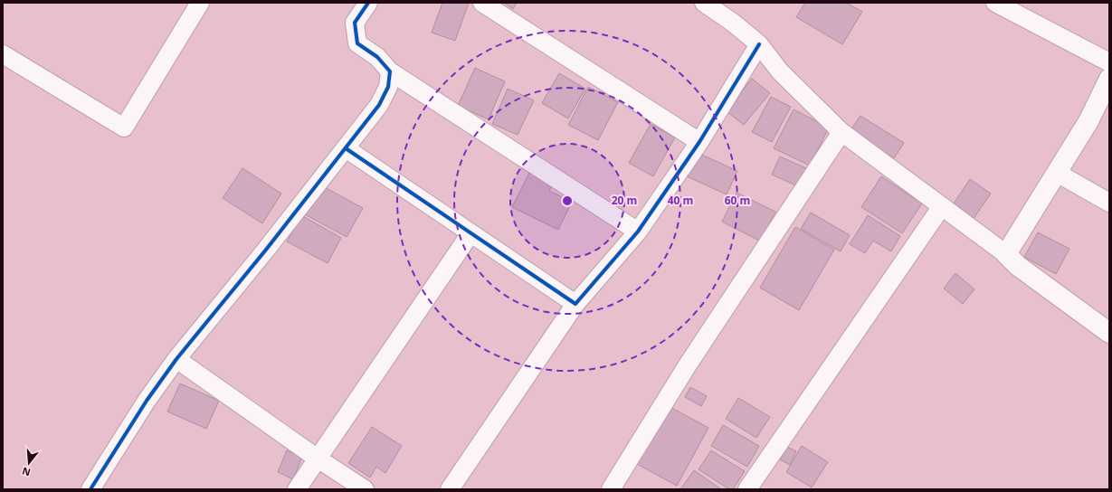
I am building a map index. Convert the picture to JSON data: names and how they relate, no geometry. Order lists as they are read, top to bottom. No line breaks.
{"north":"bottom","rings":["20 m","40 m","60 m"]}
